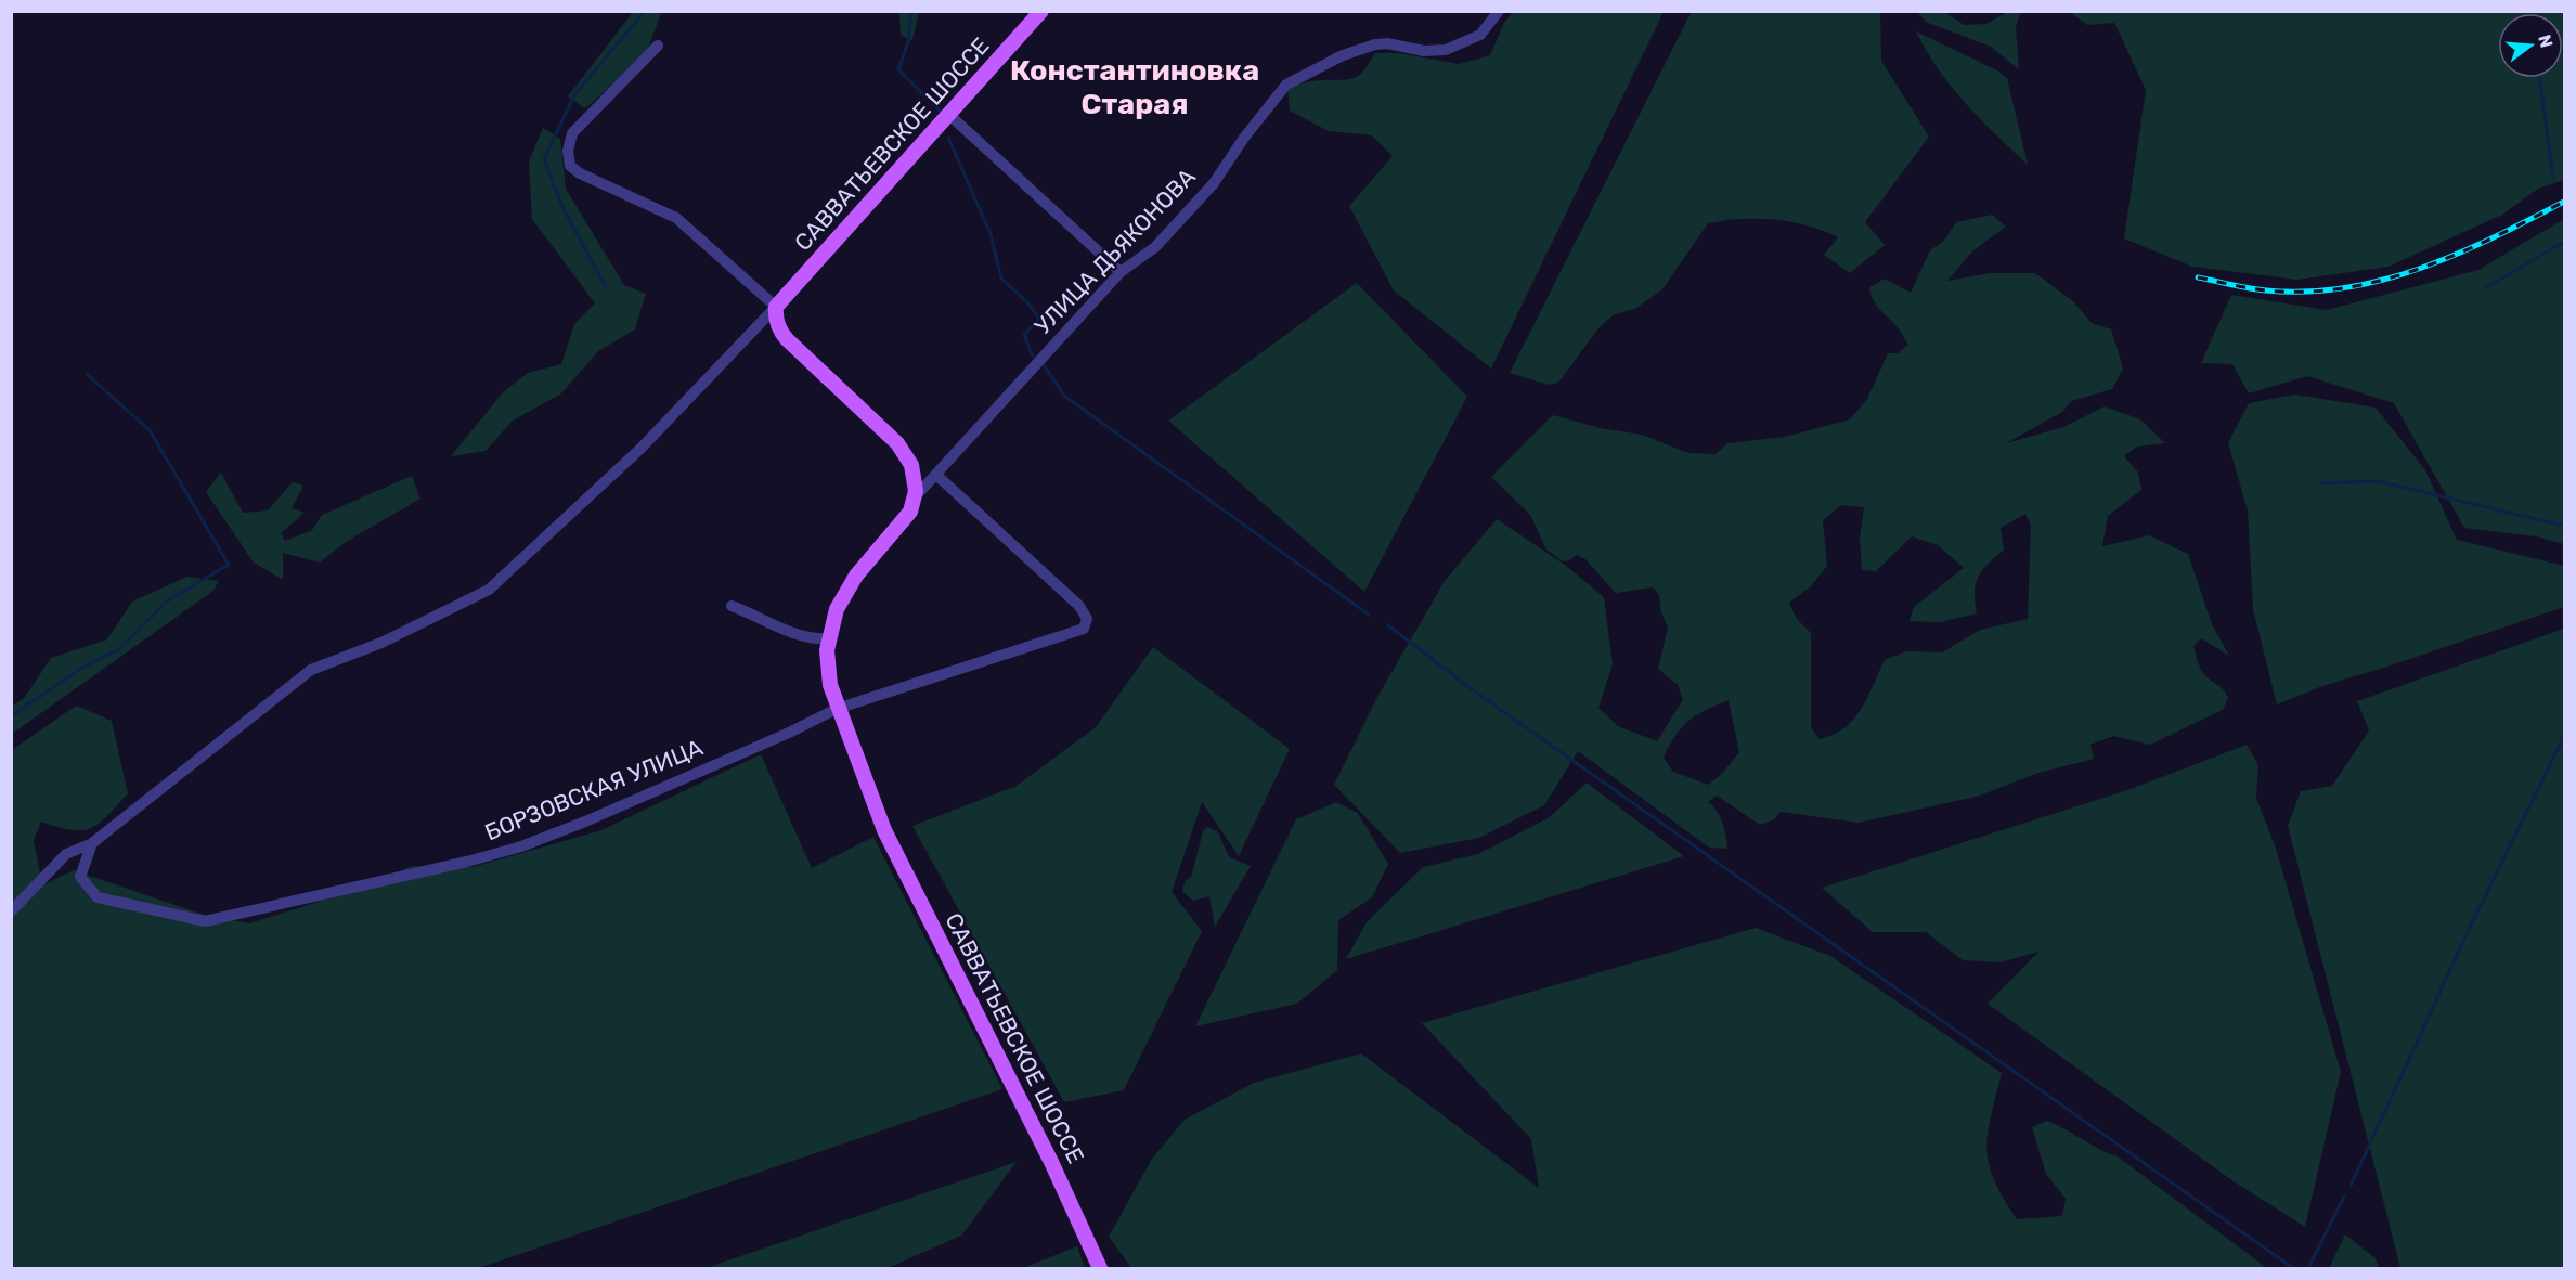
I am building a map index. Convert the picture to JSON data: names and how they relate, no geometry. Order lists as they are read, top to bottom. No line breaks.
{"streets":{"main road":["САВВАТЬЕВСКОЕ ШОССЕ","УЛИЦА ДЬЯКОНОВА"],"street":["БОРЗОВСКАЯ УЛИЦА"]},"crossings":[["САВВАТЬЕВСКОЕ ШОССЕ","УЛИЦА ДЬЯКОНОВА"],["САВВАТЬЕВСКОЕ ШОССЕ","БОРЗОВСКАЯ УЛИЦА"],["УЛИЦА ДЬЯКОНОВА","БОРЗОВСКАЯ УЛИЦА"]],"districts":["Константиновка Старая"],"north":"right"}
